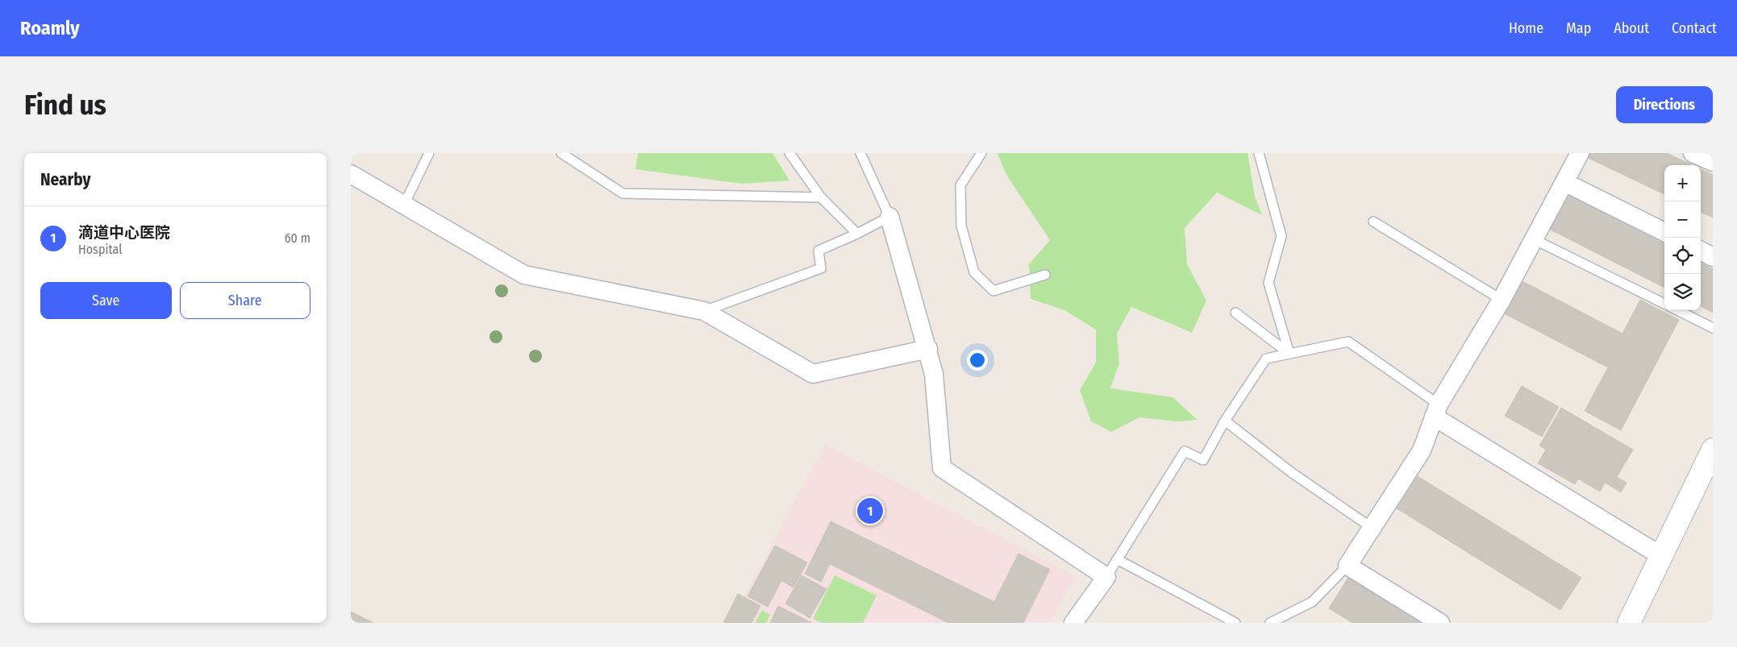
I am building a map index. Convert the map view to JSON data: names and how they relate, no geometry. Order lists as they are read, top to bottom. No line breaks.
{"page":{"header":"Roamly","nav":["Home","Map","About","Contact"],"buttons":["Directions",["Save","Share"]],"title":"Find us","heading":"Nearby","map_buttons":["+","−"],"list":[{"mark":"1","name":"滴道中心医院","note":"Hospital","value":"60 m"}],"pins":"1"}}
